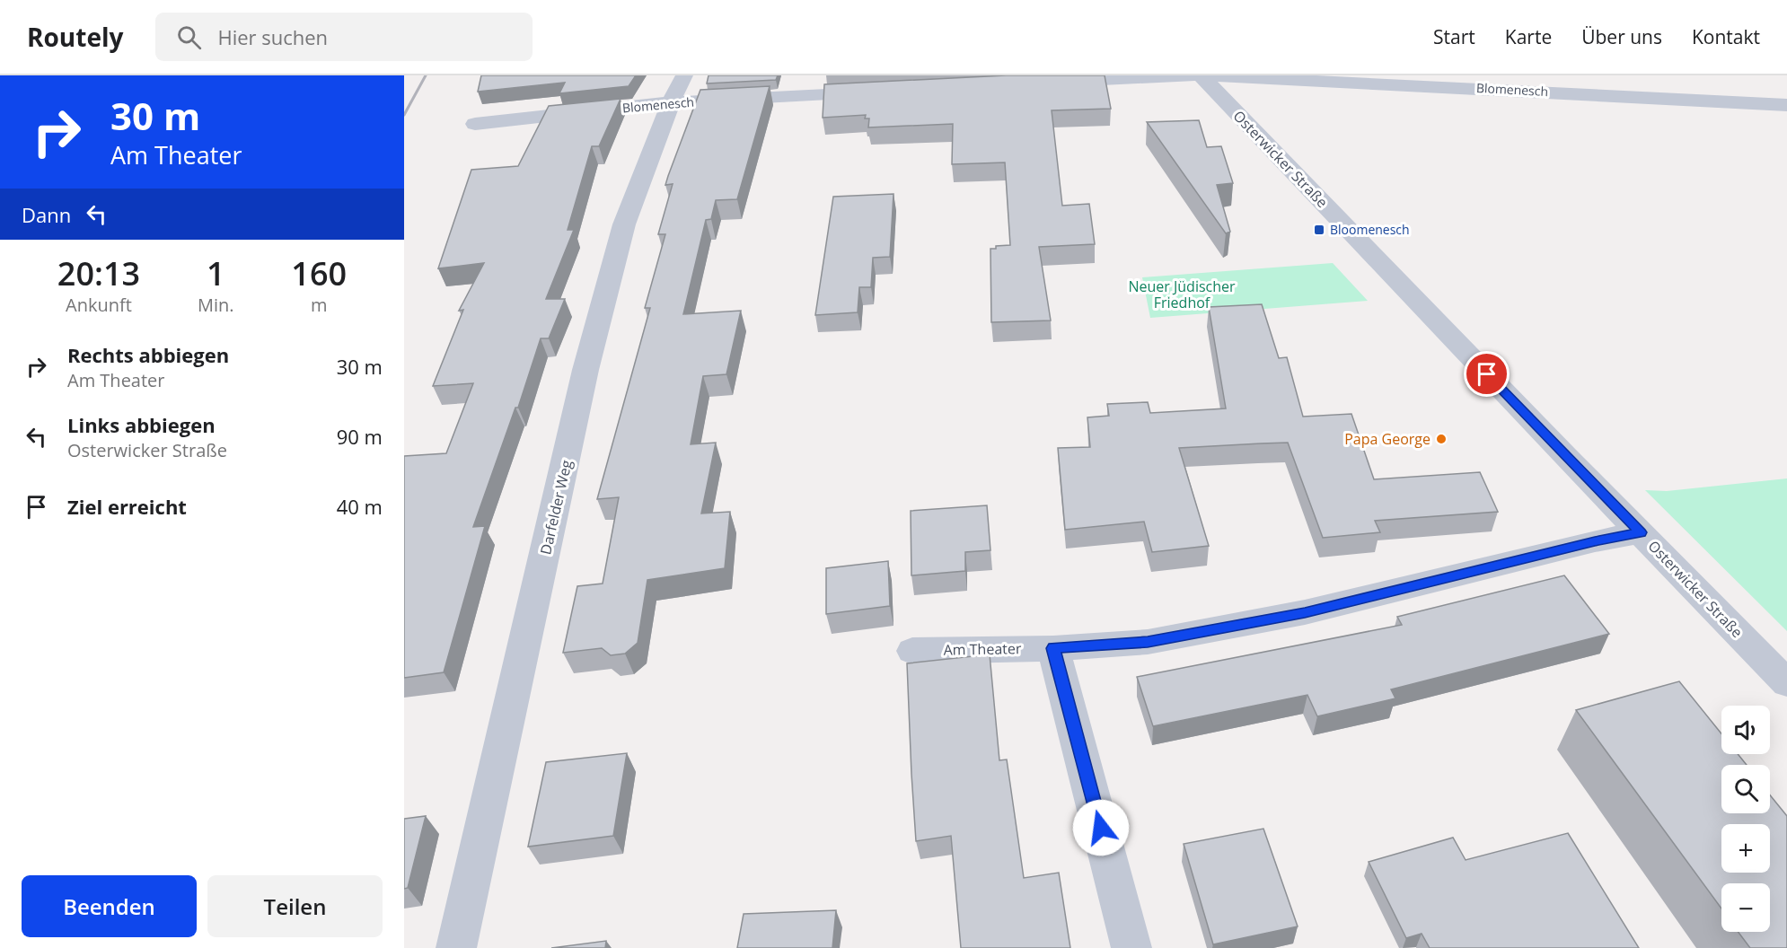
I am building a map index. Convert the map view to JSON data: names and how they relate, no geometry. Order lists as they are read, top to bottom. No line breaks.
{"streets":{"street":["Blomenesch","Osterwicker Straße","Darfelder Weg","Am Theater"]},"crossings":[["Blomenesch","Osterwicker Straße"],["Blomenesch","Darfelder Weg"],["Osterwicker Straße","Am Theater"]],"parks":["Neuer Jüdischer Friedhof"],"places":{"transit":["Bloomenesch"],"other":["Papa George"]},"page":{"header":"Routely","search":"Hier suchen","nav":["Start","Karte","Über uns","Kontakt"],"turn":["30 m","Am Theater"],"then":"Dann","eta":["20:13","Ankunft","1","Min.","160","m"],"list":[{"name":"Rechts abbiegen","note":"Am Theater","value":"30 m"},{"name":"Links abbiegen","note":"Osterwicker Straße","value":"90 m"},{"name":"Ziel erreicht","value":"40 m"}],"map_buttons":["+","−"],"buttons":["Beenden","Teilen"]}}
